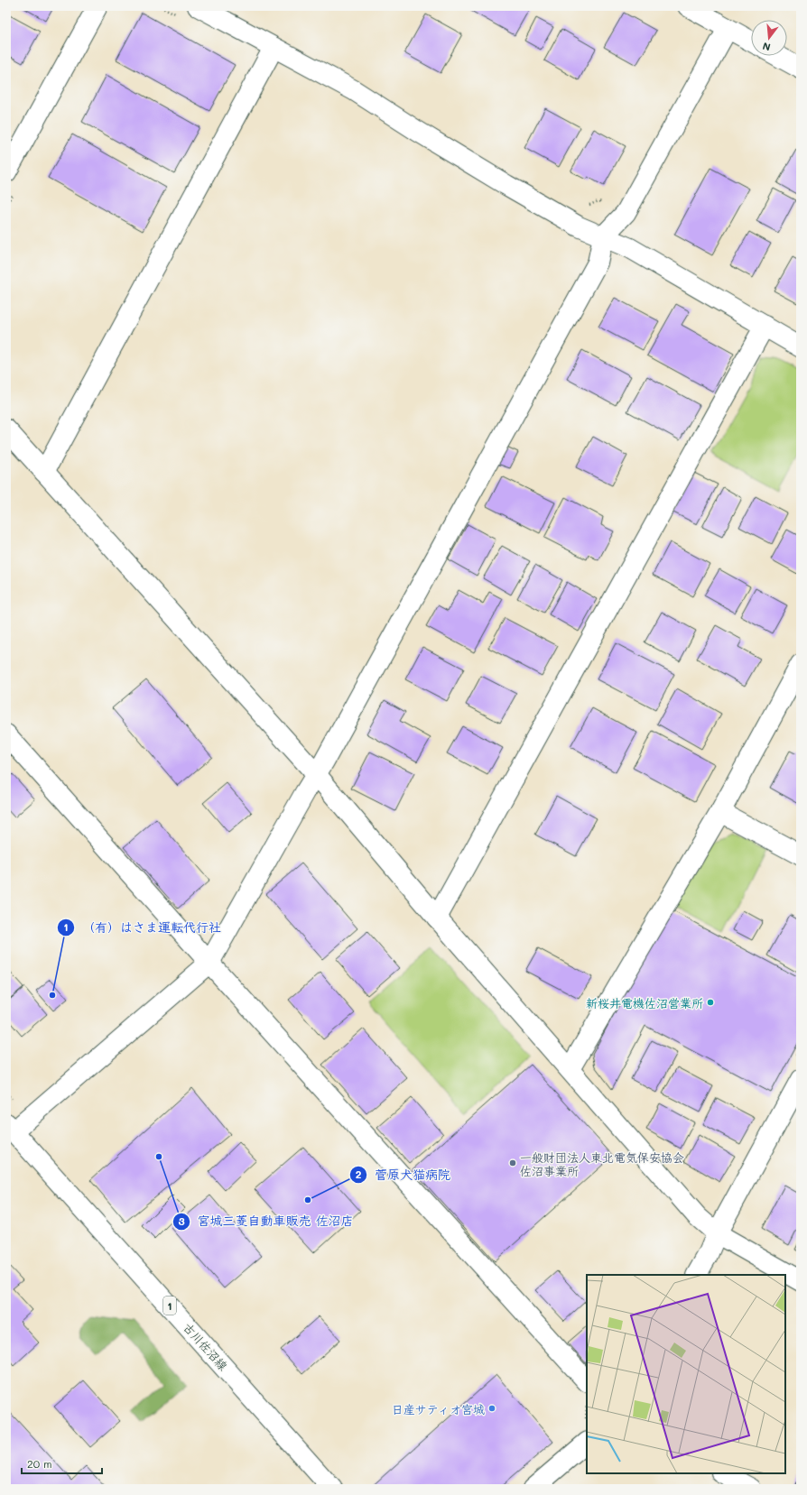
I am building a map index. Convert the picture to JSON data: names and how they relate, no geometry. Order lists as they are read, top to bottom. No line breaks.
{"streets":{"street":["1","古川佐沼線"]},"places":["（有）はさま運転代行社","新桜井電機佐沼営業所","宮城三菱自動車販売 佐沼店","一般財団法人東北電気保安協会 佐沼事業所","菅原犬猫病院","日産サティオ宮城"],"scale_bar":"20 m","north":"bottom"}
